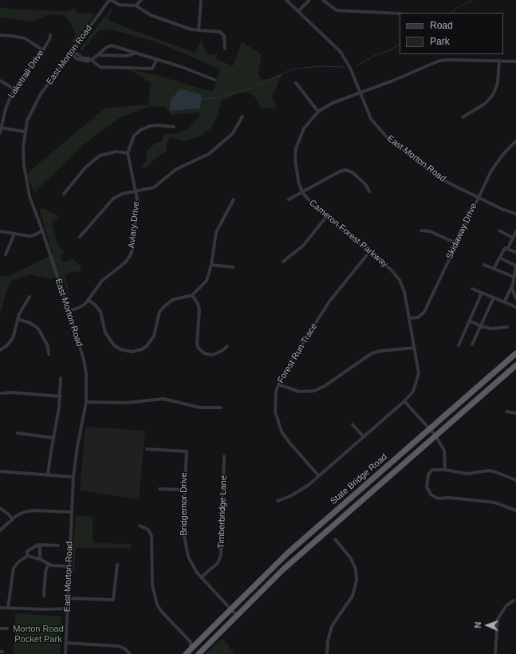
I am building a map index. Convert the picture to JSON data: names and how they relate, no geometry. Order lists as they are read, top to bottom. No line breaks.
{"streets":{"highway":["State Bridge Road"],"street":["East Morton Road","Laketrail Drive","Aviary Drive","Skidaway Drive","Cameron Forest Parkway","Forest Run Trace","Bridgemor Drive","Timberbridge Lane"]},"crossings":[["East Morton Road","Aviary Drive"],["East Morton Road","Skidaway Drive"],["East Morton Road","Cameron Forest Parkway"],["Skidaway Drive","Cameron Forest Parkway"],["Cameron Forest Parkway","Forest Run Trace"],["State Bridge Road","Bridgemor Drive"],["Bridgemor Drive","Timberbridge Lane"]],"parks":["Morton Road Pocket Park"],"legend":["Road","Park"],"north":"left"}
